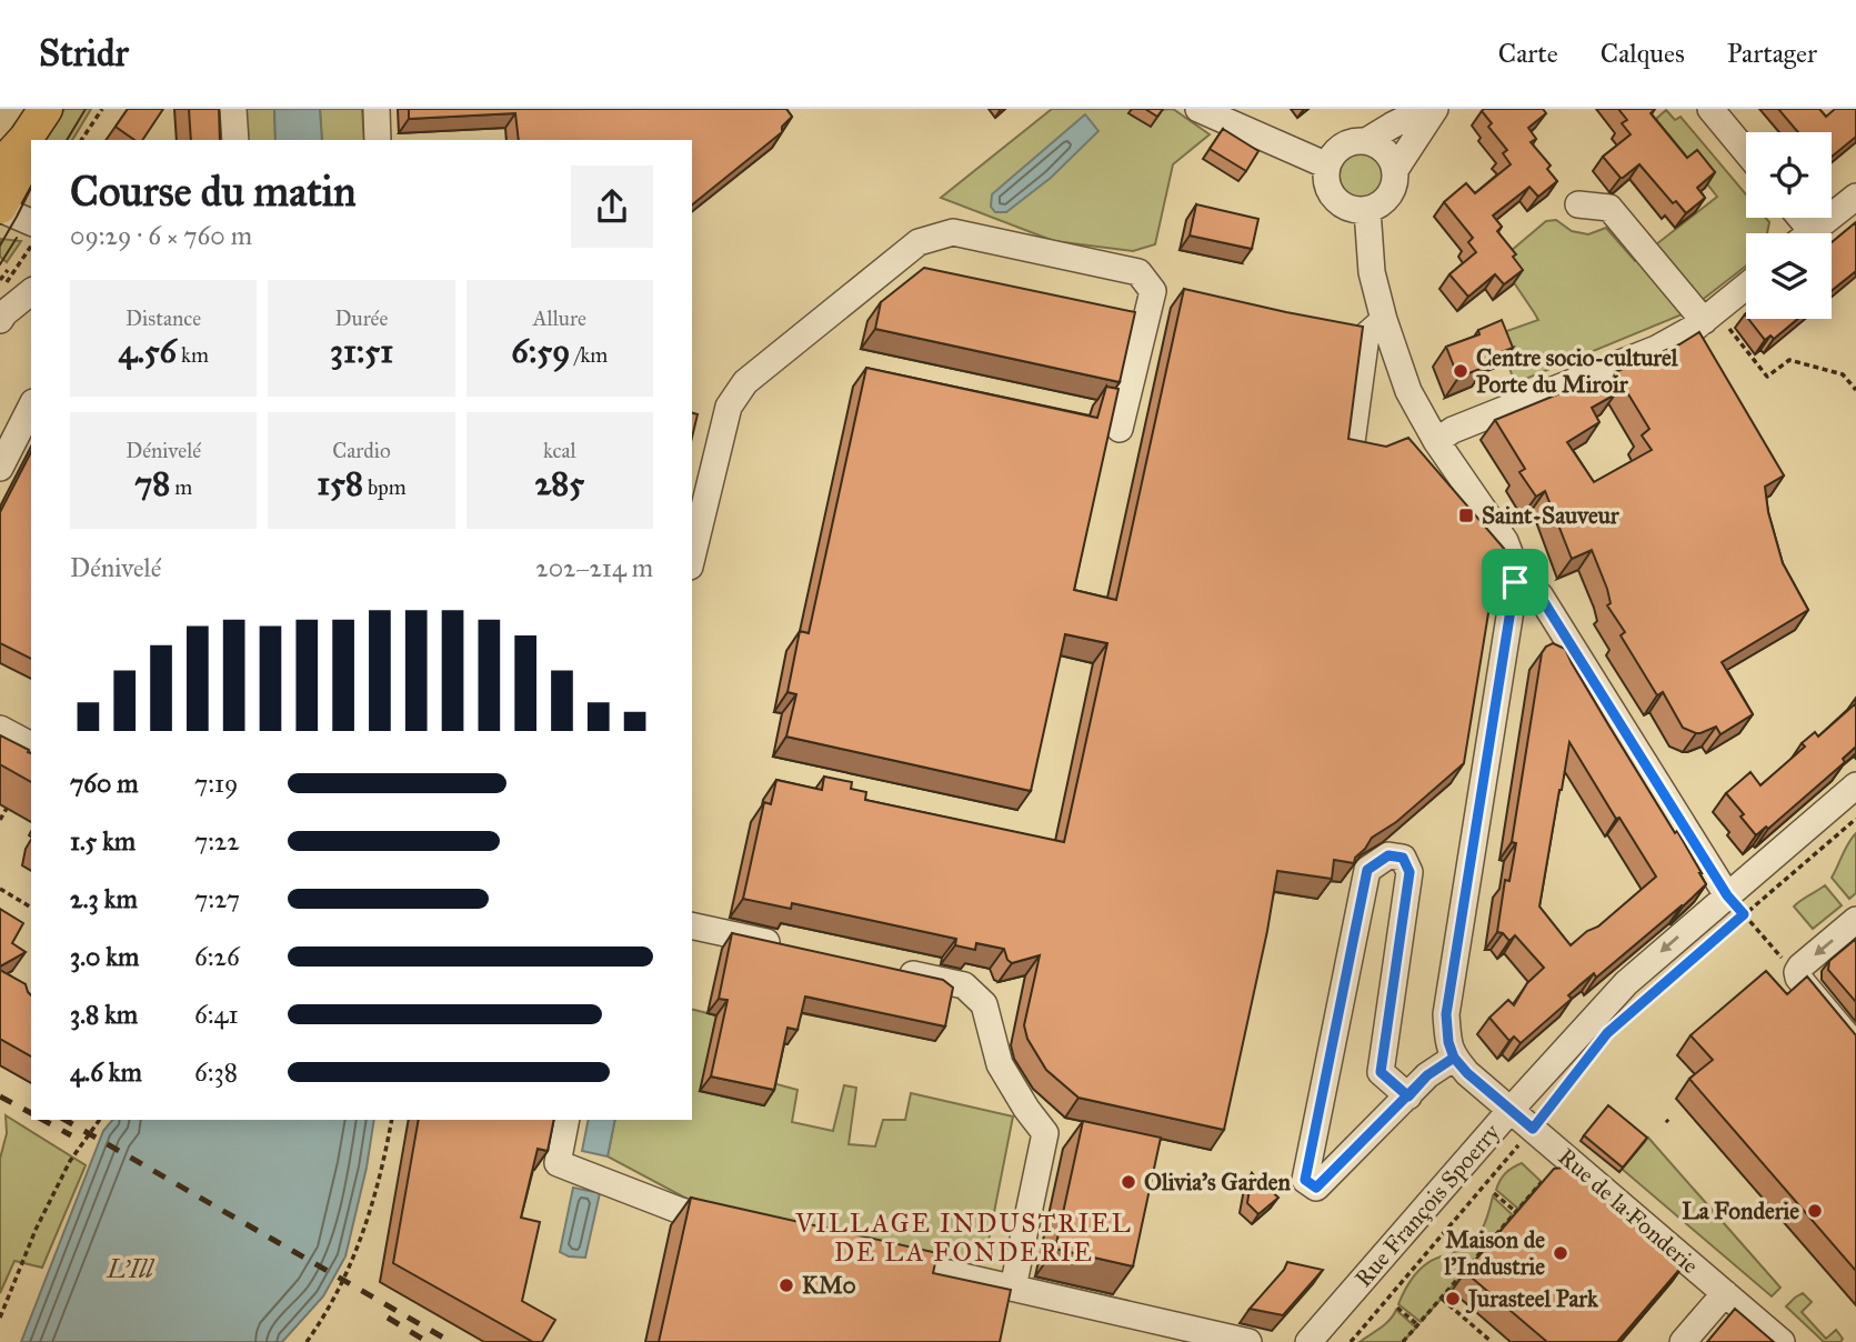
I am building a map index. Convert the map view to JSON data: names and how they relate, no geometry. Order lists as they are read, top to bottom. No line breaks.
{"streets":{"street":["Rue François Spoerry","Rue de la Fonderie"]},"crossings":[["Rue François Spoerry","Rue de la Fonderie"]],"one_way":["Rue François Spoerry"],"districts":["VILLAGE INDUSTRIEL DE LA FONDERIE"],"water":["L'Ill"],"places":{"other":["Centre socio-culturel Porte du Miroir","Olivia's Garden","La Fonderie","Maison de l'Industrie","KM0","Jurasteel Park"],"transit":["Saint-Sauveur"]},"page":{"header":"Stridr","nav":["Carte","Calques","Partager"],"heading":["Course du matin","09:29 · 6 × 760 m"],"stats":[["Distance","4.56 km"],["Durée","31:51"],["Allure","6:59 /km"],["Dénivelé","78 m"],["Cardio","158 bpm"],["kcal","285"]],"chart":["Dénivelé","202–214 m"],"list":[{"name":"760 m","note":"7:19"},{"name":"1.5 km","note":"7:22"},{"name":"2.3 km","note":"7:27"},{"name":"3.0 km","note":"6:26"},{"name":"3.8 km","note":"6:41"},{"name":"4.6 km","note":"6:38"}]}}
